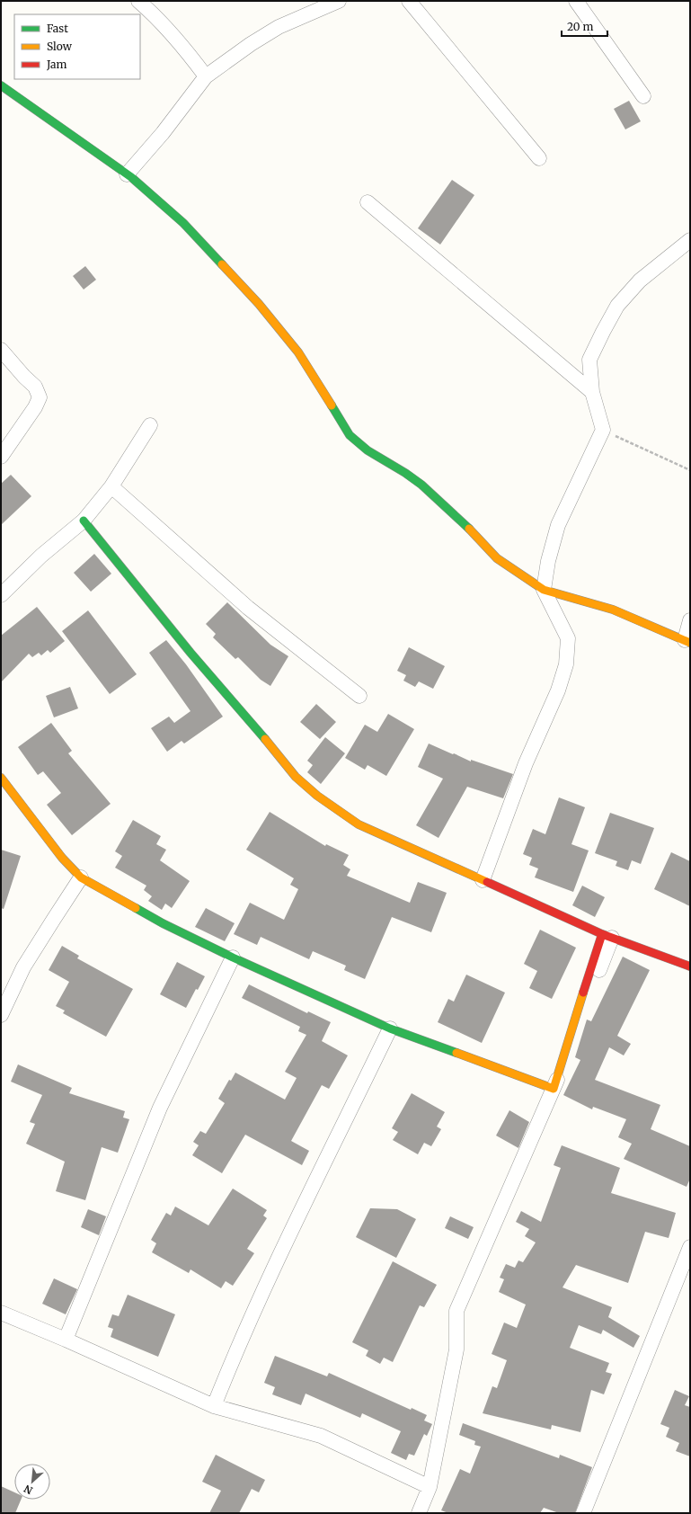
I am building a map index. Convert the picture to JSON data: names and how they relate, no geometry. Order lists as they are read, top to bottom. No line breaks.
{"legend":["Fast","Slow","Jam"],"scale_bar":"20 m","north":"bottom left"}
